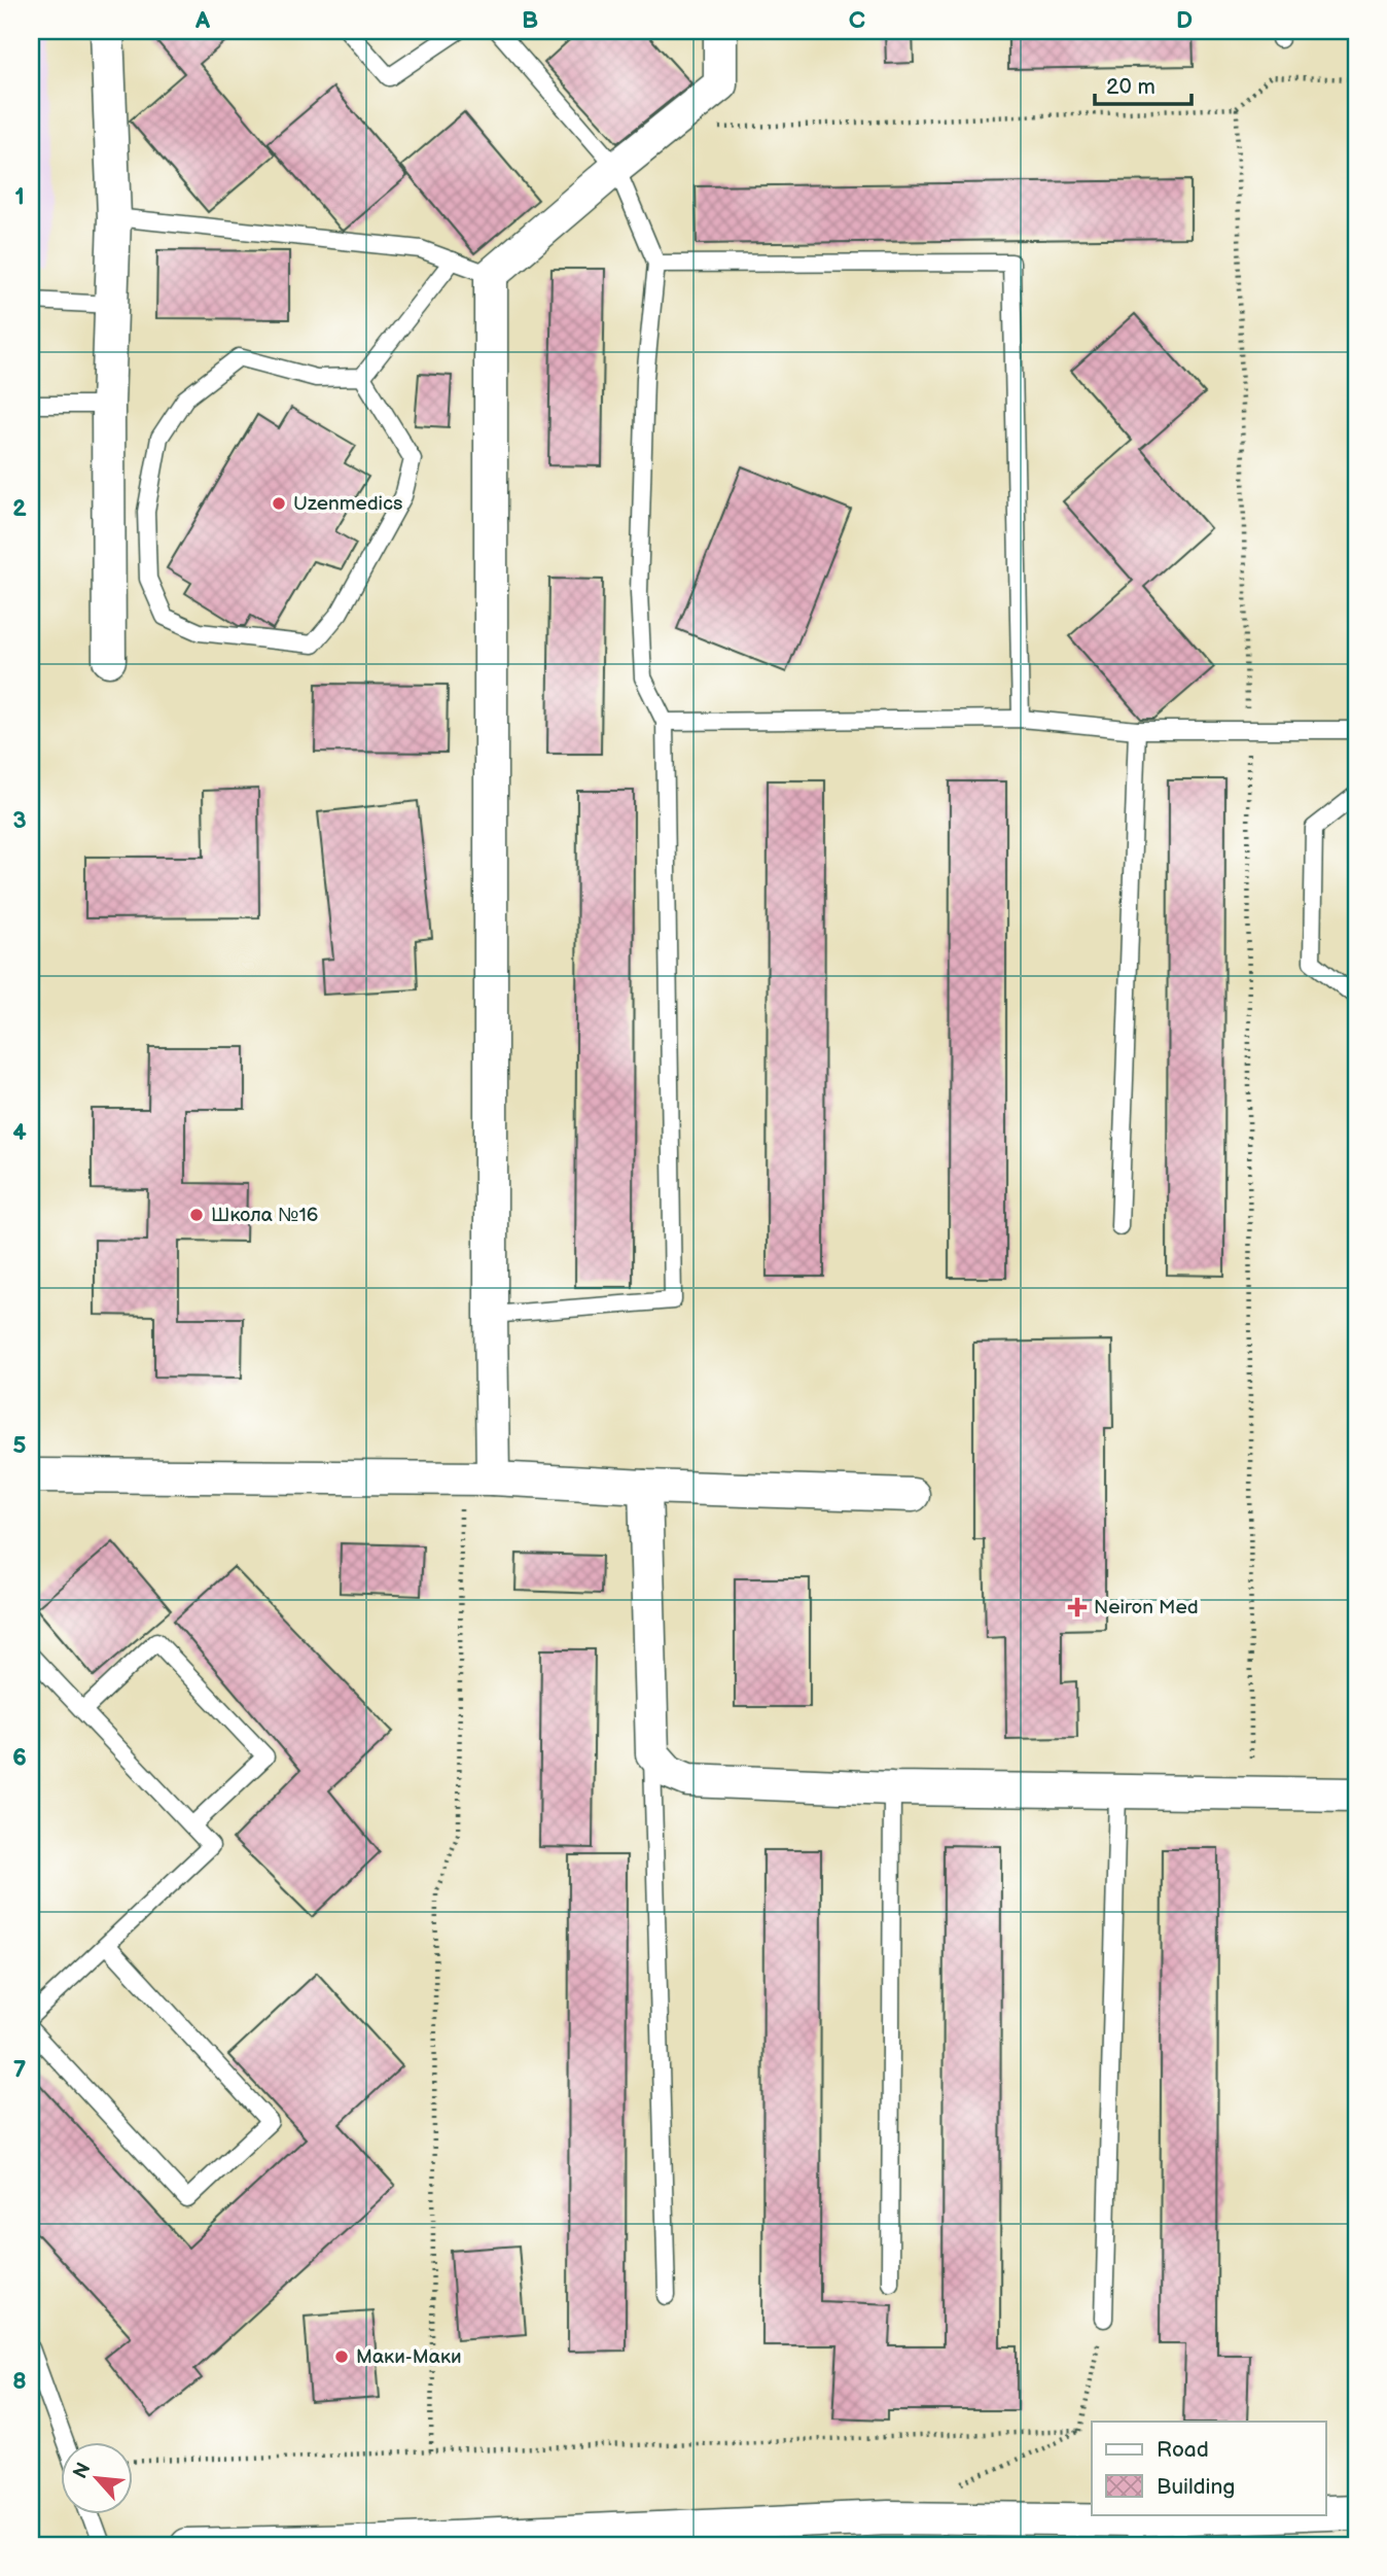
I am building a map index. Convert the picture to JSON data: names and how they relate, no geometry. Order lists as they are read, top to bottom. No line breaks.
{"places":{"other":["Uzenmedics","Школа №16","Маки-Маки"],"health":["Neiron Med"]},"legend":["Road","Building"],"scale_bar":"20 m","north":"top left","grid":{"columns":["A","B","C","D"],"rows":["1","2","3","4","5","6","7","8"]}}
